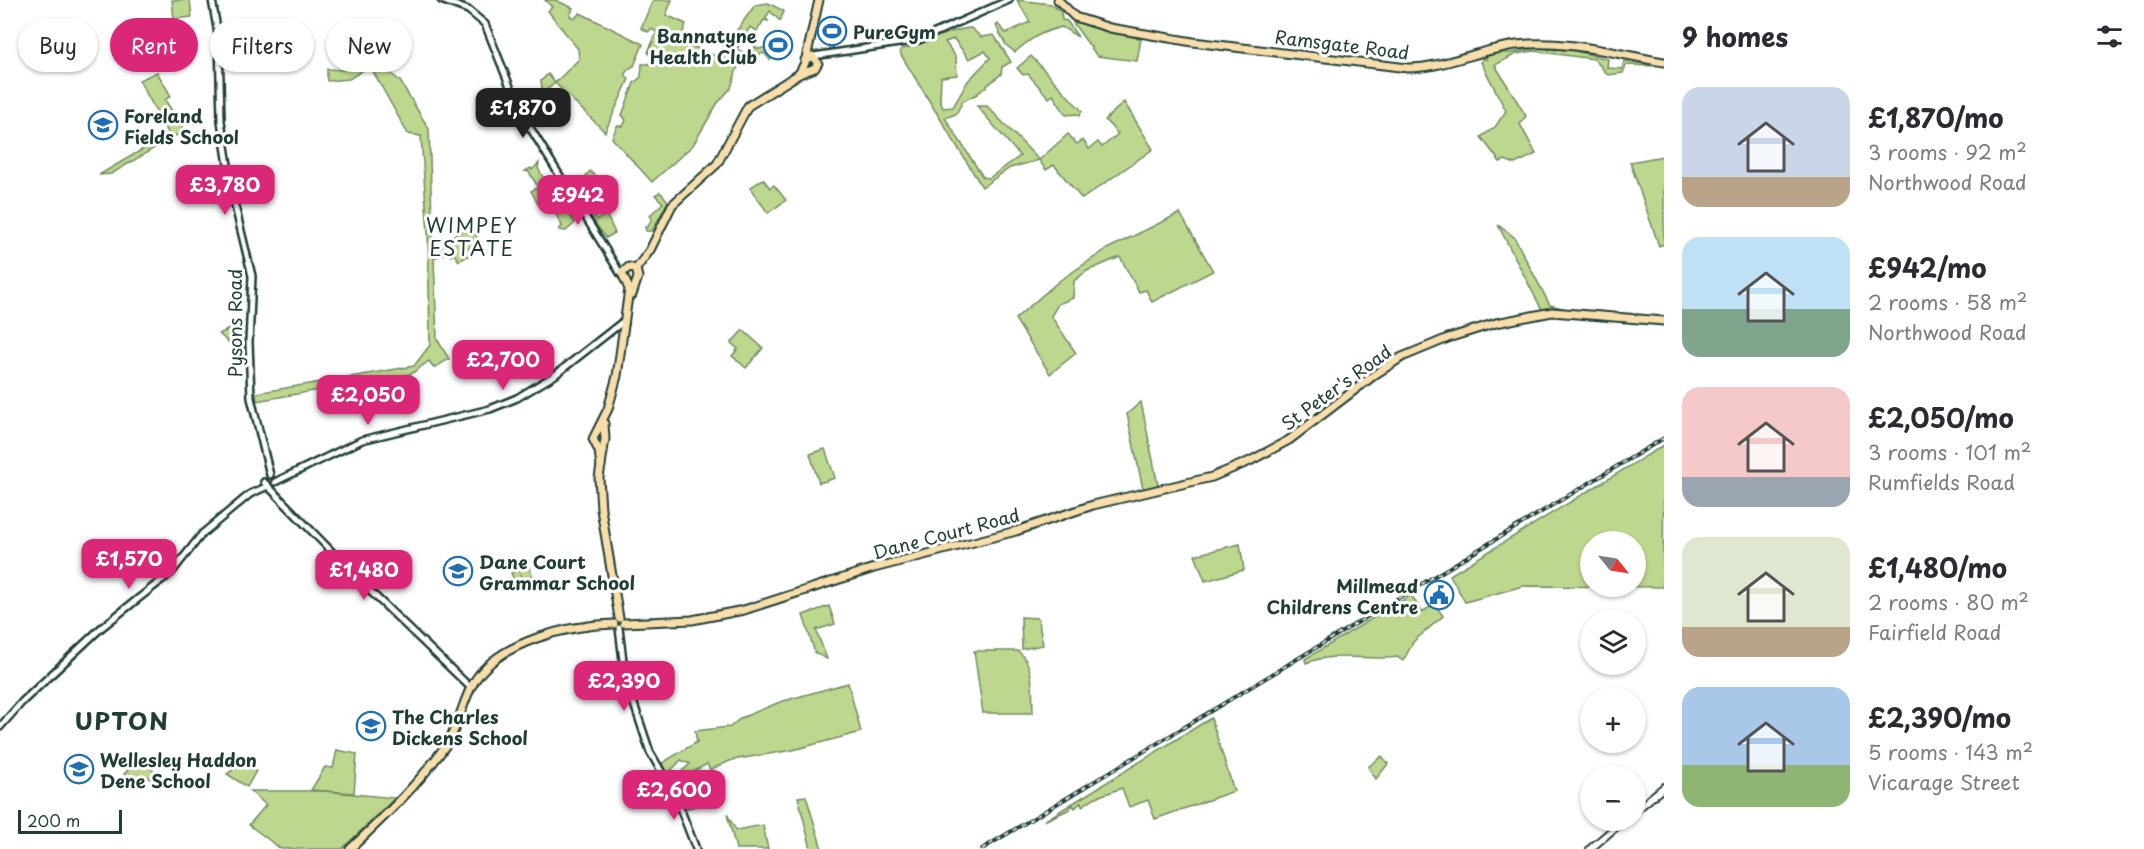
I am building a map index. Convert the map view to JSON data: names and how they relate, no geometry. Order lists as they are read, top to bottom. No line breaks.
{"streets":{"main road":["Ramsgate Road","St Peter's Road","Dane Court Road"],"street":["Pysons Road"]},"crossings":[["Pysons Road","Dane Court Road"],["St Peter's Road","Dane Court Road"]],"districts":["WIMPEY ESTATE","UPTON"],"places":{"sports":["PureGym","Bannatyne Health Club"],"school or university":["Foreland Fields School","Dane Court Grammar School","The Charles Dickens School","Wellesley Haddon Dene School"],"public building":["Millmead Childrens Centre"]},"scale_bar":"200 m","north":"bottom right","page":{"heading":"9 homes","chip":["Buy","Rent","Filters","New"],"list":[{"name":"£1,870/mo","note":"3 rooms · 92 m² · Northwood Road"},{"name":"£942/mo","note":"2 rooms · 58 m² · Northwood Road"},{"name":"£2,050/mo","note":"3 rooms · 101 m² · Rumfields Road"},{"name":"£1,480/mo","note":"2 rooms · 80 m² · Fairfield Road"},{"name":"£2,390/mo","note":"5 rooms · 143 m² · Vicarage Street"}],"price":["£1,870","£3,780","£942","£2,700","£2,050","£1,570","£1,480","£2,390","£2,600"],"map_buttons":["+","−"],"scale":"200 m"}}
